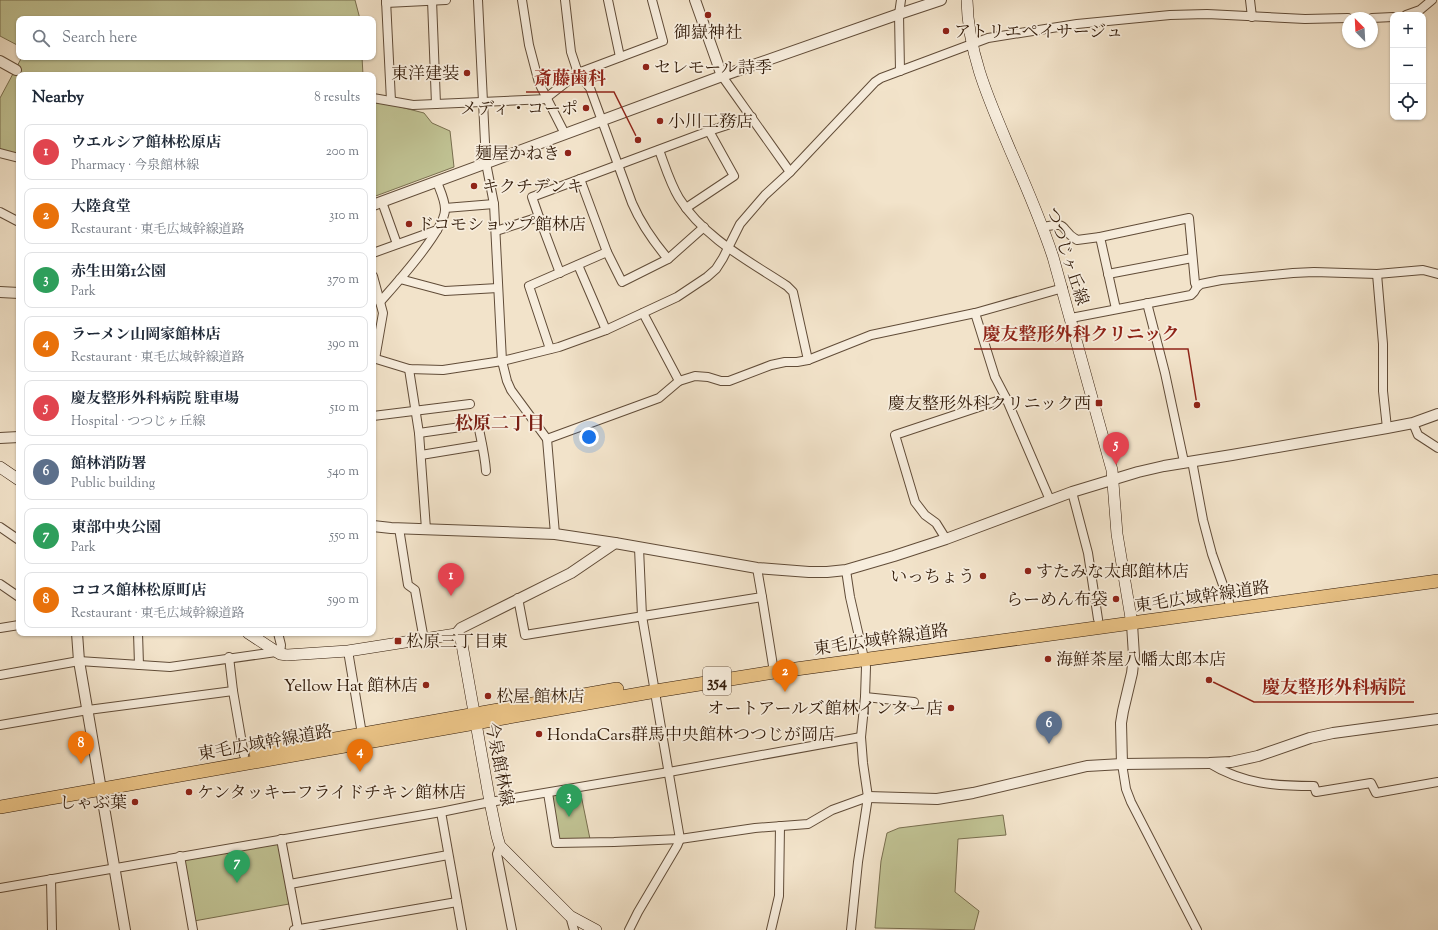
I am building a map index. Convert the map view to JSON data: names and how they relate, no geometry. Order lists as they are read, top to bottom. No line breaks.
{"streets":{"highway":["東毛広域幹線道路","354"],"main road":["つつじヶ丘線","今泉館林線"]},"crossings":[["つつじヶ丘線","東毛広域幹線道路"],["東毛広域幹線道路","今泉館林線"]],"districts":["松原二丁目"],"places":{"other":["御嶽神社","アトリエペイサージュ","セレモール詩季","東洋建装","メディ・コーポ","小川工務店","斎藤歯科","麺屋かねき","キクチデンキ","ドコモショップ館林店","慶友整形外科クリニック","すたみな太郎館林店","いっちょう","らーめん布袋","海鮮茶屋八幡太郎本店","慶友整形外科病院","Yellow Hat 館林店","松屋 館林店","オートアールズ館林インター店","HondaCars群馬中央館林つつじが岡店","ケンタッキーフライドチキン館林店","しゃぶ葉"],"transit":["慶友整形外科クリニック西","松原三丁目東"]},"north":"top left","page":{"map_buttons":["+","−"],"search":"Search here","heading":["Nearby","8 results"],"list":[{"mark":"1","name":"ウエルシア館林松原店","note":"Pharmacy · 今泉館林線","value":"200 m"},{"mark":"2","name":"大陸食堂","note":"Restaurant · 東毛広域幹線道路","value":"310 m"},{"mark":"3","name":"赤生田第1公園","note":"Park","value":"370 m"},{"mark":"4","name":"ラーメン山岡家館林店","note":"Restaurant · 東毛広域幹線道路","value":"390 m"},{"mark":"5","name":"慶友整形外科病院 駐車場","note":"Hospital · つつじヶ丘線","value":"510 m"},{"mark":"6","name":"館林消防署","note":"Public building","value":"540 m"},{"mark":"7","name":"東部中央公園","note":"Park","value":"550 m"},{"mark":"8","name":"ココス館林松原町店","note":"Restaurant · 東毛広域幹線道路","value":"590 m"}],"pins":["5","1","2","6","8","4","3","7"]}}
